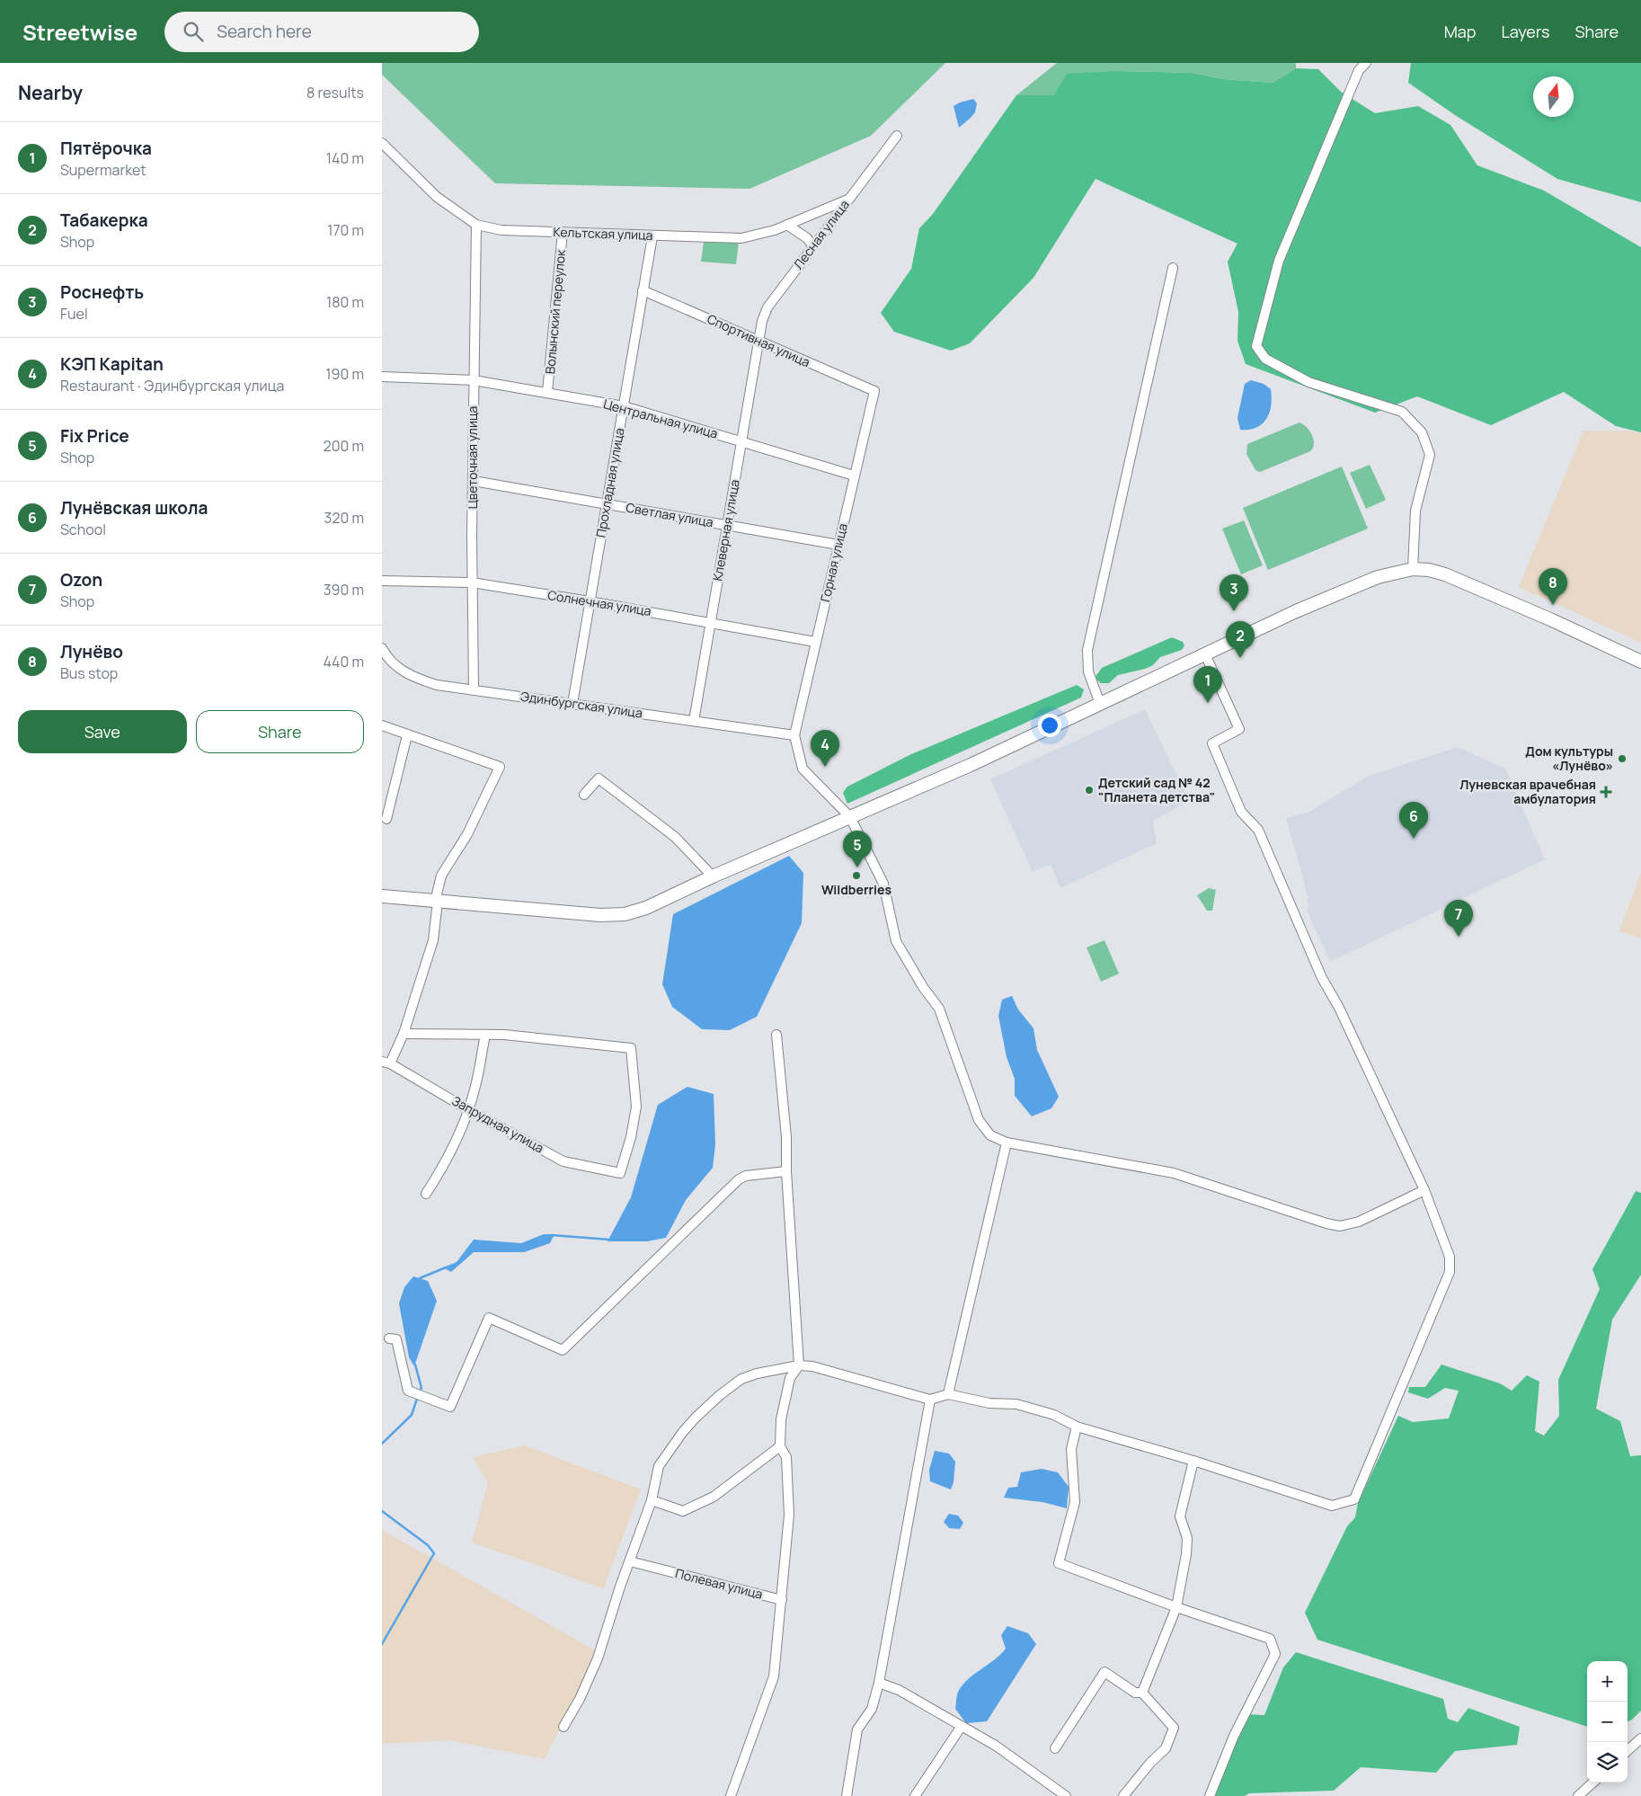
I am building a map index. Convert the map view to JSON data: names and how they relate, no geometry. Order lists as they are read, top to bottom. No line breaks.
{"streets":{"street":["Кельтская улица","Лесная улица","Волынский переулок","Спортивная улица","Центральная улица","Цветочная улица","Прохладная улица","Светлая улица","Клеверная улица","Горная улица","Солнечная улица","Эдинбургская улица","Запрудная улица","Полевая улица"]},"crossings":[["Кельтская улица","Лесная улица"],["Кельтская улица","Волынский переулок"],["Кельтская улица","Цветочная улица"],["Кельтская улица","Прохладная улица"],["Лесная улица","Спортивная улица"],["Лесная улица","Клеверная улица"],["Волынский переулок","Центральная улица"],["Спортивная улица","Прохладная улица"],["Спортивная улица","Клеверная улица"],["Спортивная улица","Горная улица"],["Центральная улица","Цветочная улица"],["Центральная улица","Прохладная улица"],["Центральная улица","Клеверная улица"],["Центральная улица","Горная улица"],["Цветочная улица","Светлая улица"],["Цветочная улица","Солнечная улица"],["Цветочная улица","Эдинбургская улица"],["Прохладная улица","Светлая улица"],["Прохладная улица","Солнечная улица"],["Прохладная улица","Эдинбургская улица"],["Светлая улица","Клеверная улица"],["Светлая улица","Горная улица"],["Клеверная улица","Солнечная улица"],["Клеверная улица","Эдинбургская улица"],["Горная улица","Солнечная улица"],["Горная улица","Эдинбургская улица"]],"places":{"other":["Дом культуры «Лунёво»","Детский сад № 42 \"Планета детства\"","Wildberries"],"health":["Луневская врачебная амбулатория"]},"north":"top","page":{"header":"Streetwise","search":"Search here","nav":["Map","Layers","Share"],"heading":["Nearby","8 results"],"list":[{"mark":"1","name":"Пятёрочка","note":"Supermarket","value":"140 m"},{"mark":"2","name":"Табакерка","note":"Shop","value":"170 m"},{"mark":"3","name":"Роснефть","note":"Fuel","value":"180 m"},{"mark":"4","name":"КЭП Kapitan","note":"Restaurant · Эдинбургская улица","value":"190 m"},{"mark":"5","name":"Fix Price","note":"Shop","value":"200 m"},{"mark":"6","name":"Лунёвская школа","note":"School","value":"320 m"},{"mark":"7","name":"Ozon","note":"Shop","value":"390 m"},{"mark":"8","name":"Лунёво","note":"Bus stop","value":"440 m"}],"pins":["8","3","2","1","4","6","5","7"],"buttons":["Save","Share"],"map_buttons":["+","−"]}}
